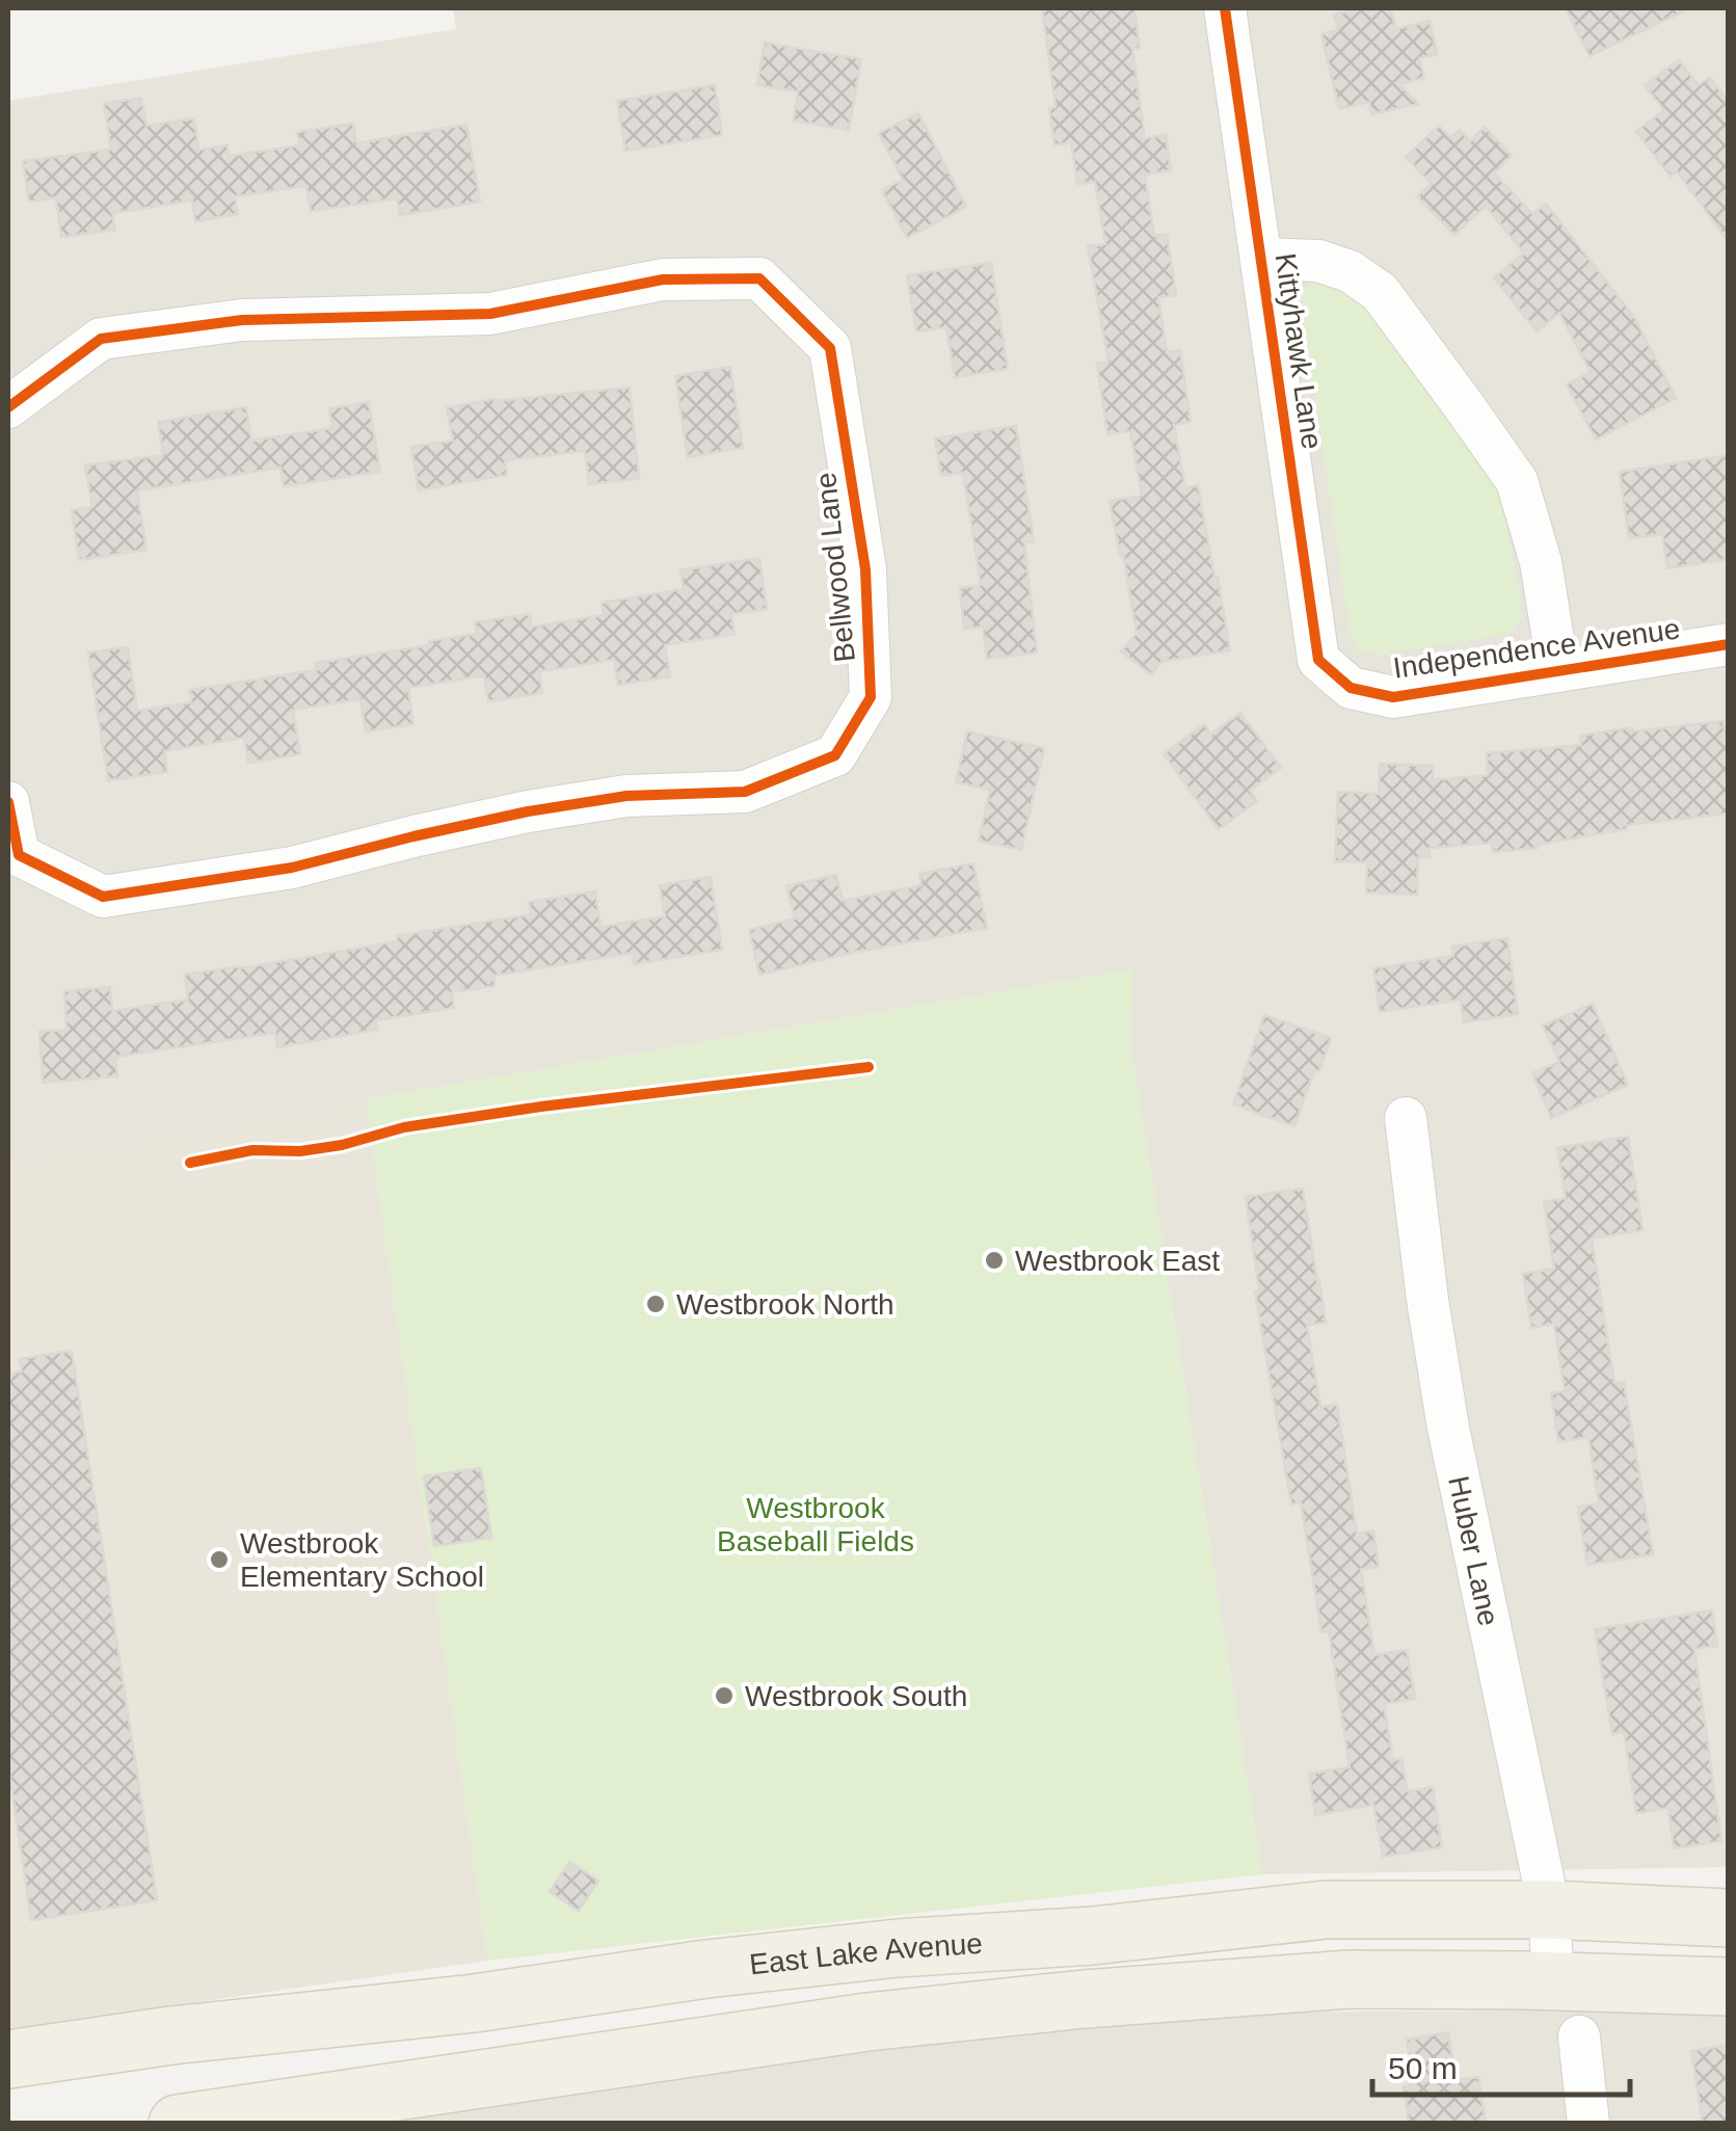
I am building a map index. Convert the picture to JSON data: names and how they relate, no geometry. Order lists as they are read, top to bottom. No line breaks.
{"streets":{"main road":["East Lake Avenue"],"street":["Kittyhawk Lane","Bellwood Lane","Independence Avenue","Huber Lane"]},"crossings":[["Kittyhawk Lane","Independence Avenue"],["Huber Lane","East Lake Avenue"]],"parks":["Westbrook Baseball Fields"],"places":["Westbrook East","Westbrook North","Westbrook Elementary School","Westbrook South"],"scale_bar":"50 m"}
